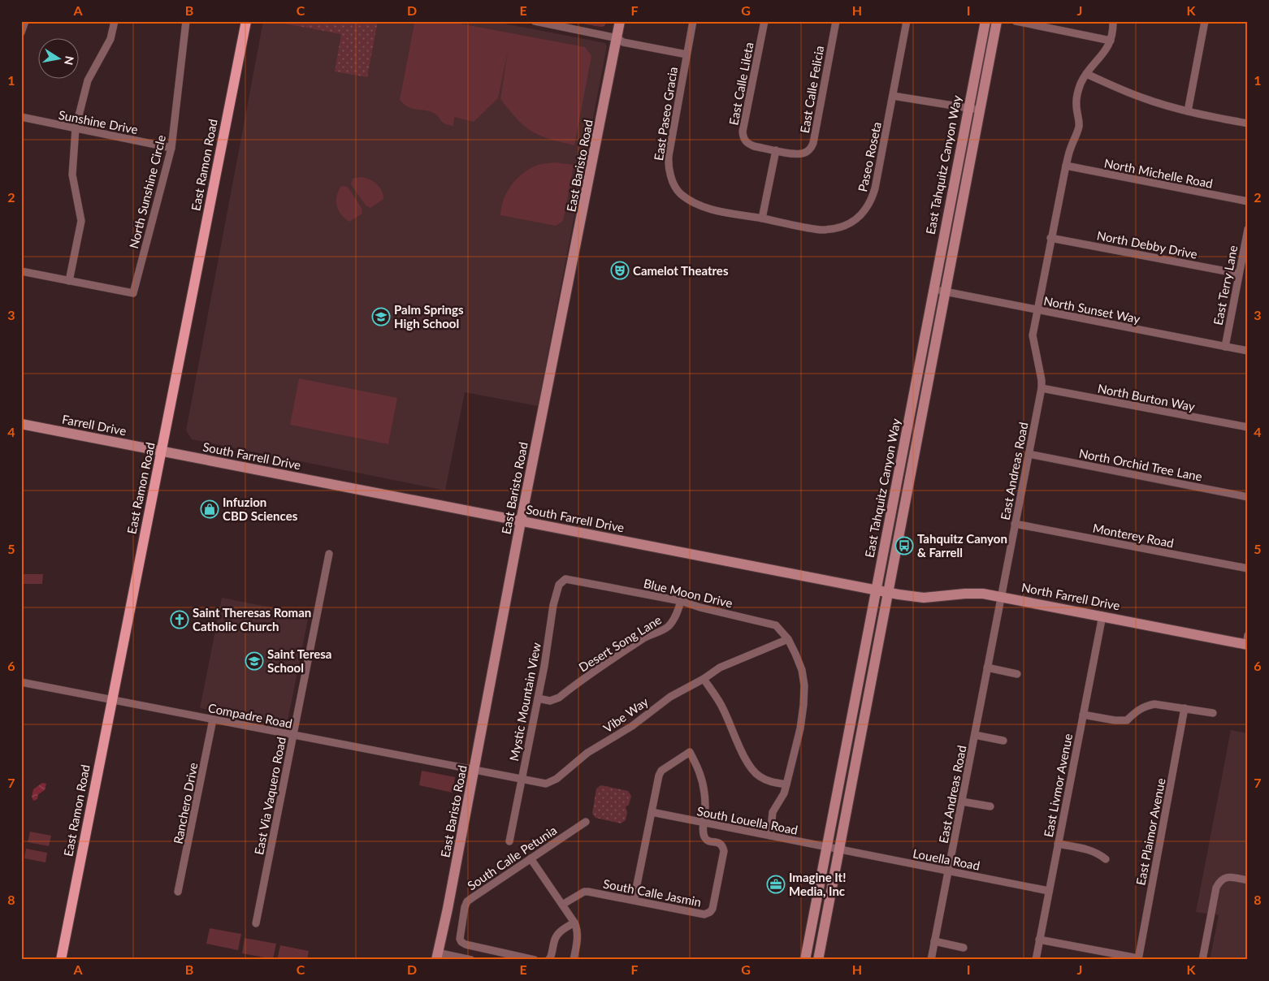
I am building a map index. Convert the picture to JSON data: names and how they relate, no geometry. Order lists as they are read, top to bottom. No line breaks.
{"streets":{"main road":["East Ramon Road"],"street":["East Calle Lileta","East Calle Felicia","East Paseo Gracia","Sunshine Drive","Paseo Roseta","East Tahquitz Canyon Way","East Baristo Road","North Michelle Road","North Sunshine Circle","North Debby Drive","East Terry Lane","North Sunset Way","North Burton Way","Farrell Drive","South Farrell Drive","North Orchid Tree Lane","East Andreas Road","Monterey Road","Blue Moon Drive","North Farrell Drive","Desert Song Lane","Mystic Mountain View","Vibe Way","Compadre Road","East Livmor Avenue","East Via Vaquero Road","Ranchero Drive","South Louella Road","East Plaimor Avenue","South Calle Petunia","Louella Road","South Calle Jasmin"]},"crossings":[["East Calle Lileta","East Calle Felicia"],["East Paseo Gracia","Paseo Roseta"],["Sunshine Drive","North Sunshine Circle"],["East Ramon Road","Farrell Drive"],["East Ramon Road","South Farrell Drive"],["East Ramon Road","Compadre Road"],["East Tahquitz Canyon Way","North Sunset Way"],["East Tahquitz Canyon Way","South Farrell Drive"],["East Tahquitz Canyon Way","North Farrell Drive"],["East Tahquitz Canyon Way","South Louella Road"],["East Tahquitz Canyon Way","Louella Road"],["East Baristo Road","South Farrell Drive"],["East Baristo Road","Vibe Way"],["East Baristo Road","Compadre Road"],["North Michelle Road","East Andreas Road"],["North Debby Drive","East Terry Lane"],["North Debby Drive","East Andreas Road"],["East Terry Lane","North Sunset Way"],["North Sunset Way","East Andreas Road"],["North Burton Way","East Andreas Road"],["Farrell Drive","South Farrell Drive"],["South Farrell Drive","North Farrell Drive"],["North Orchid Tree Lane","East Andreas Road"],["East Andreas Road","Monterey Road"],["East Andreas Road","North Farrell Drive"],["East Andreas Road","Louella Road"],["Blue Moon Drive","Desert Song Lane"],["Blue Moon Drive","Mystic Mountain View"],["Blue Moon Drive","Vibe Way"],["North Farrell Drive","East Livmor Avenue"],["Desert Song Lane","Mystic Mountain View"],["Mystic Mountain View","Vibe Way"],["Vibe Way","Compadre Road"],["Compadre Road","East Via Vaquero Road"],["Compadre Road","Ranchero Drive"],["East Livmor Avenue","Louella Road"],["South Louella Road","Louella Road"],["South Louella Road","South Calle Jasmin"]],"places":{"theatre":["Camelot Theatres"],"school or university":["Palm Springs High School","Saint Teresa School"],"shop":["Infuzion CBD Sciences"],"bus stop":["Tahquitz Canyon & Farrell"],"church":["Saint Theresas Roman Catholic Church"],"office":["Imagine It! Media, Inc"]},"north":"right","grid":{"columns":["A","B","C","D","E","F","G","H","I","J","K"],"rows":["1","2","3","4","5","6","7","8"]}}
